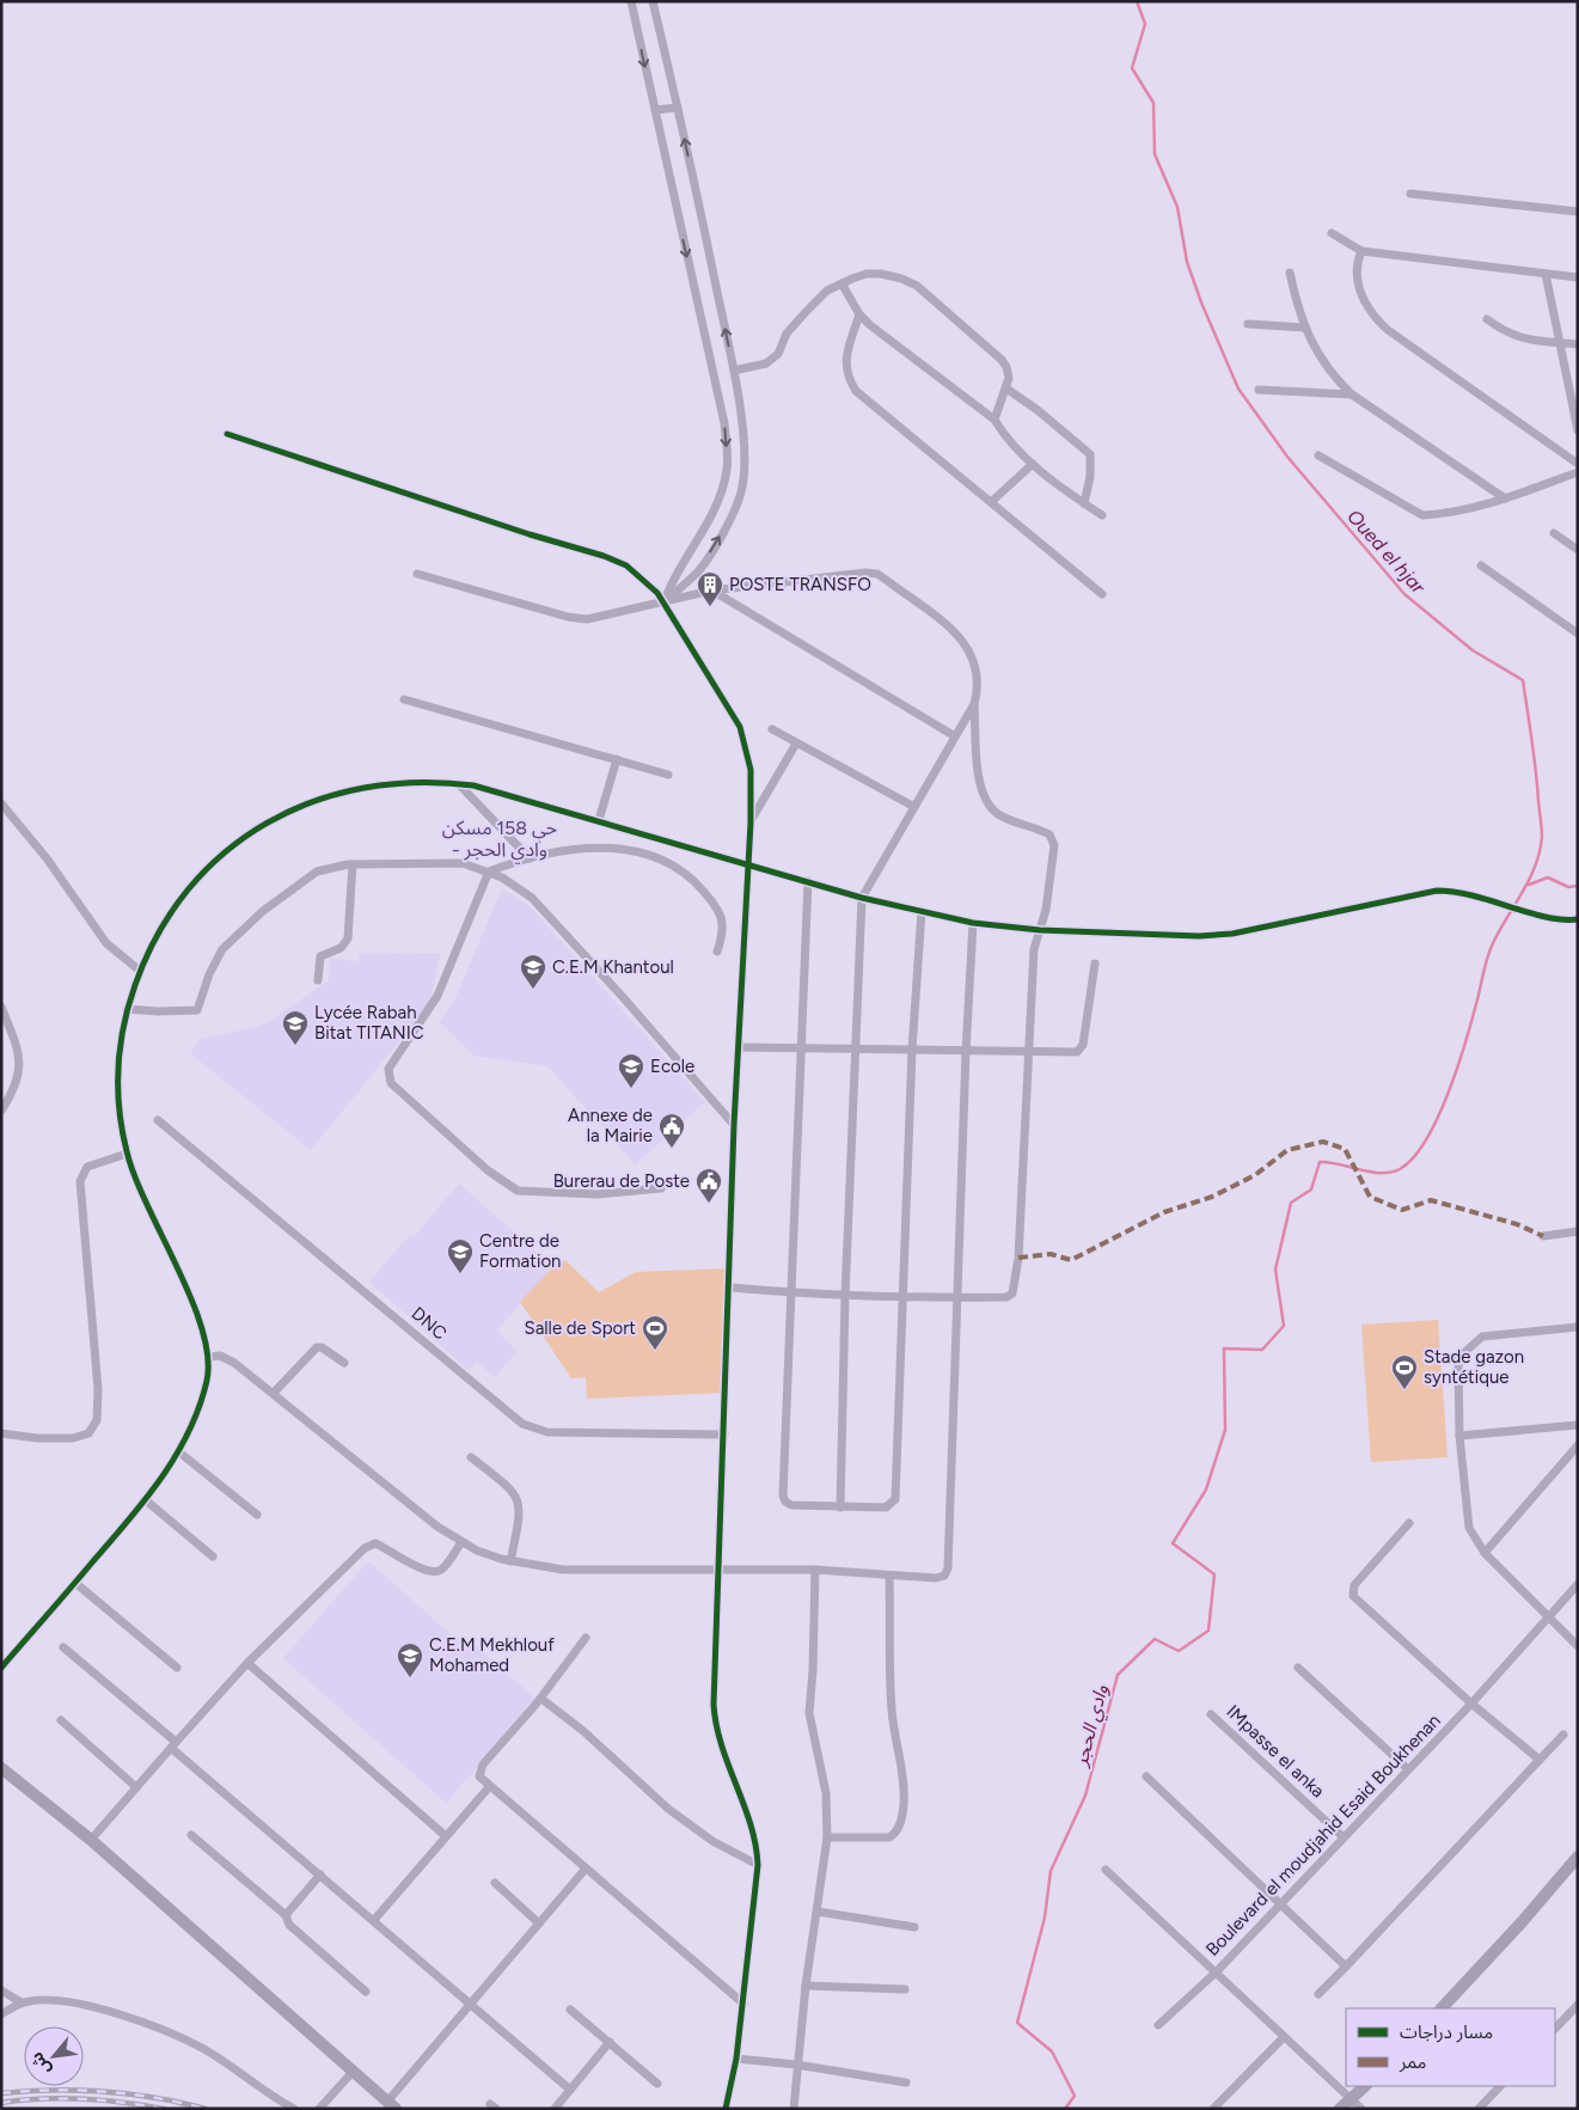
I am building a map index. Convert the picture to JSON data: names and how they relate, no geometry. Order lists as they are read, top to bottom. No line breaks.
{"streets":{"street":["DNC","IMpasse el anka","Boulevard el moudjahid Esaid Boukhenan"]},"crossings":[["IMpasse el anka","Boulevard el moudjahid Esaid Boukhenan"]],"districts":["حي 158 مسكن - وادي الحجر"],"water":["Oued el hjar","وادي الحجر"],"places":{"building":["POSTE TRANSFO"],"school or university":["C.E.M Khantoul","Lycée Rabah Bitat TITANIC","Ecole","Centre de Formation","C.E.M Mekhlouf Mohamed"],"public building":["Annexe de la Mairie","Burerau de Poste"],"sports":["Salle de Sport","Stade gazon syntétique"]},"legend":["مسار دراجات","ممر"],"north":"bottom left"}
